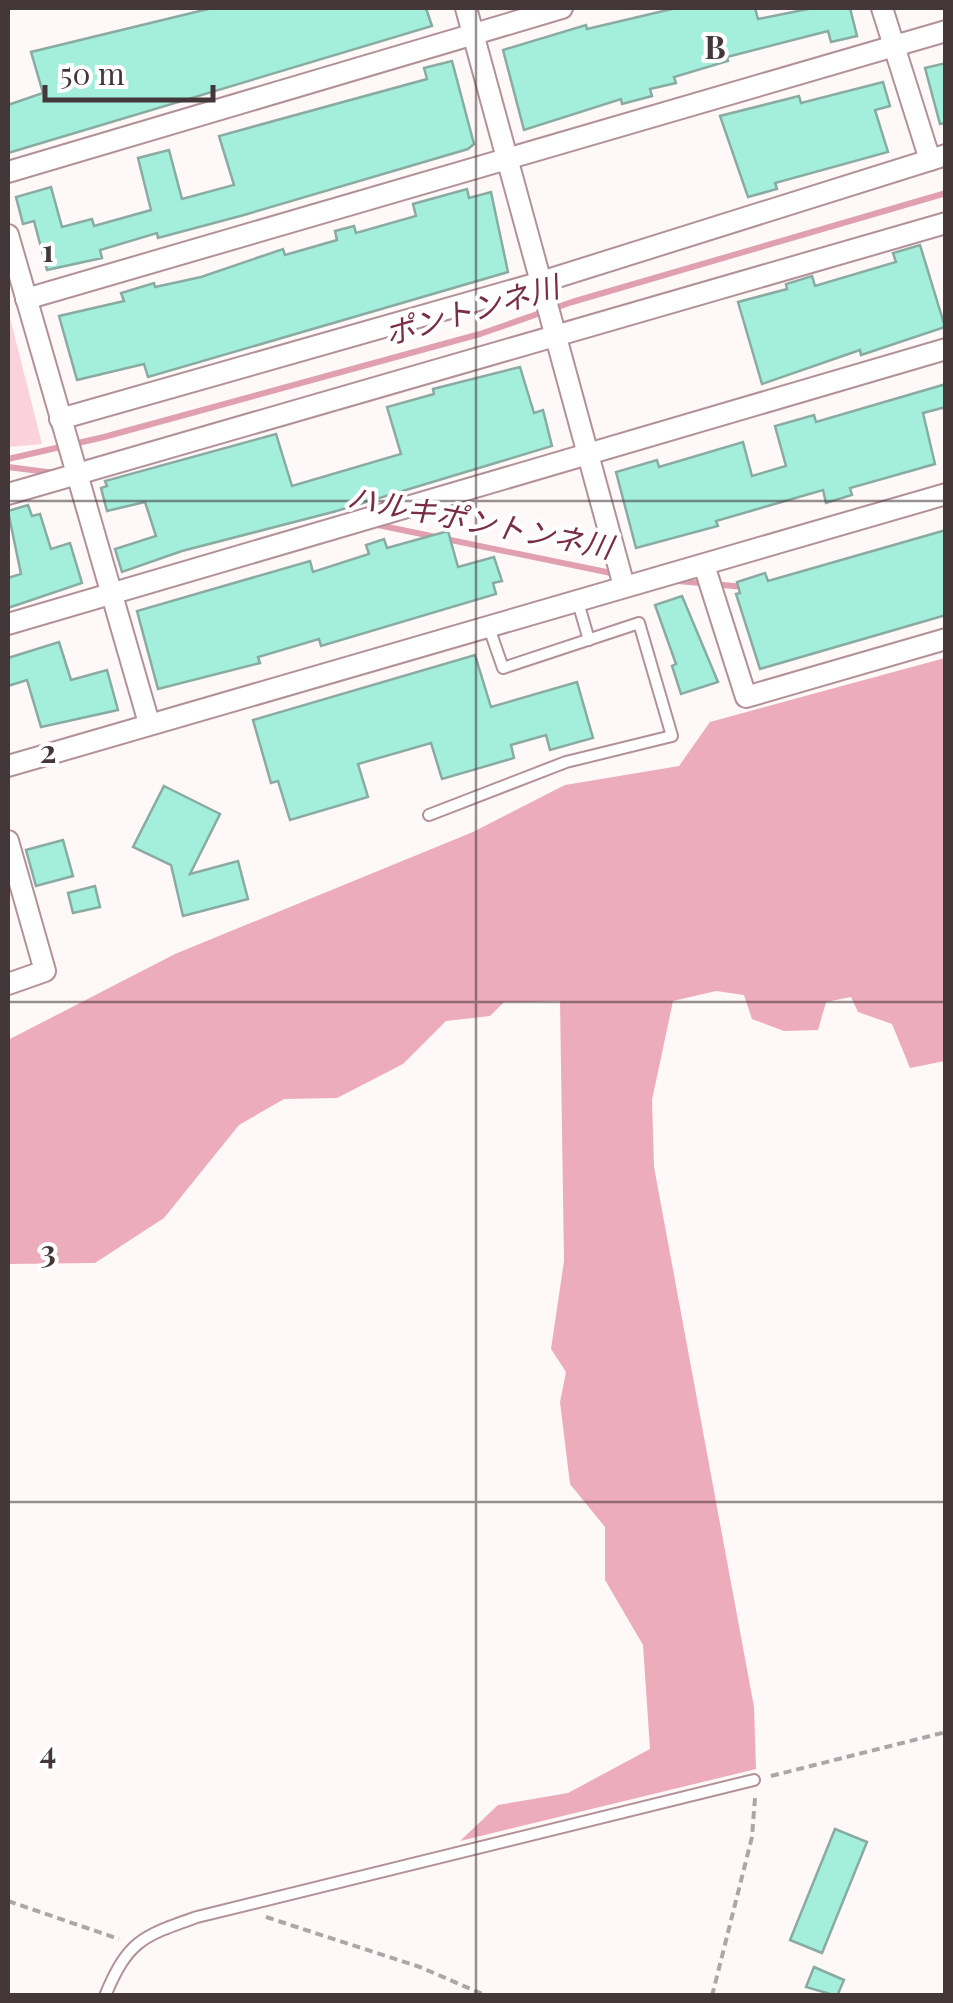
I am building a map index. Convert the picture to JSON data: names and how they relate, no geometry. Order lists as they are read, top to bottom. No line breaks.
{"water":["ポントンネ川","ハルキポントンネ川"],"scale_bar":"50 m","grid":{"columns":["B"],"rows":["1","2","3","4"]}}
